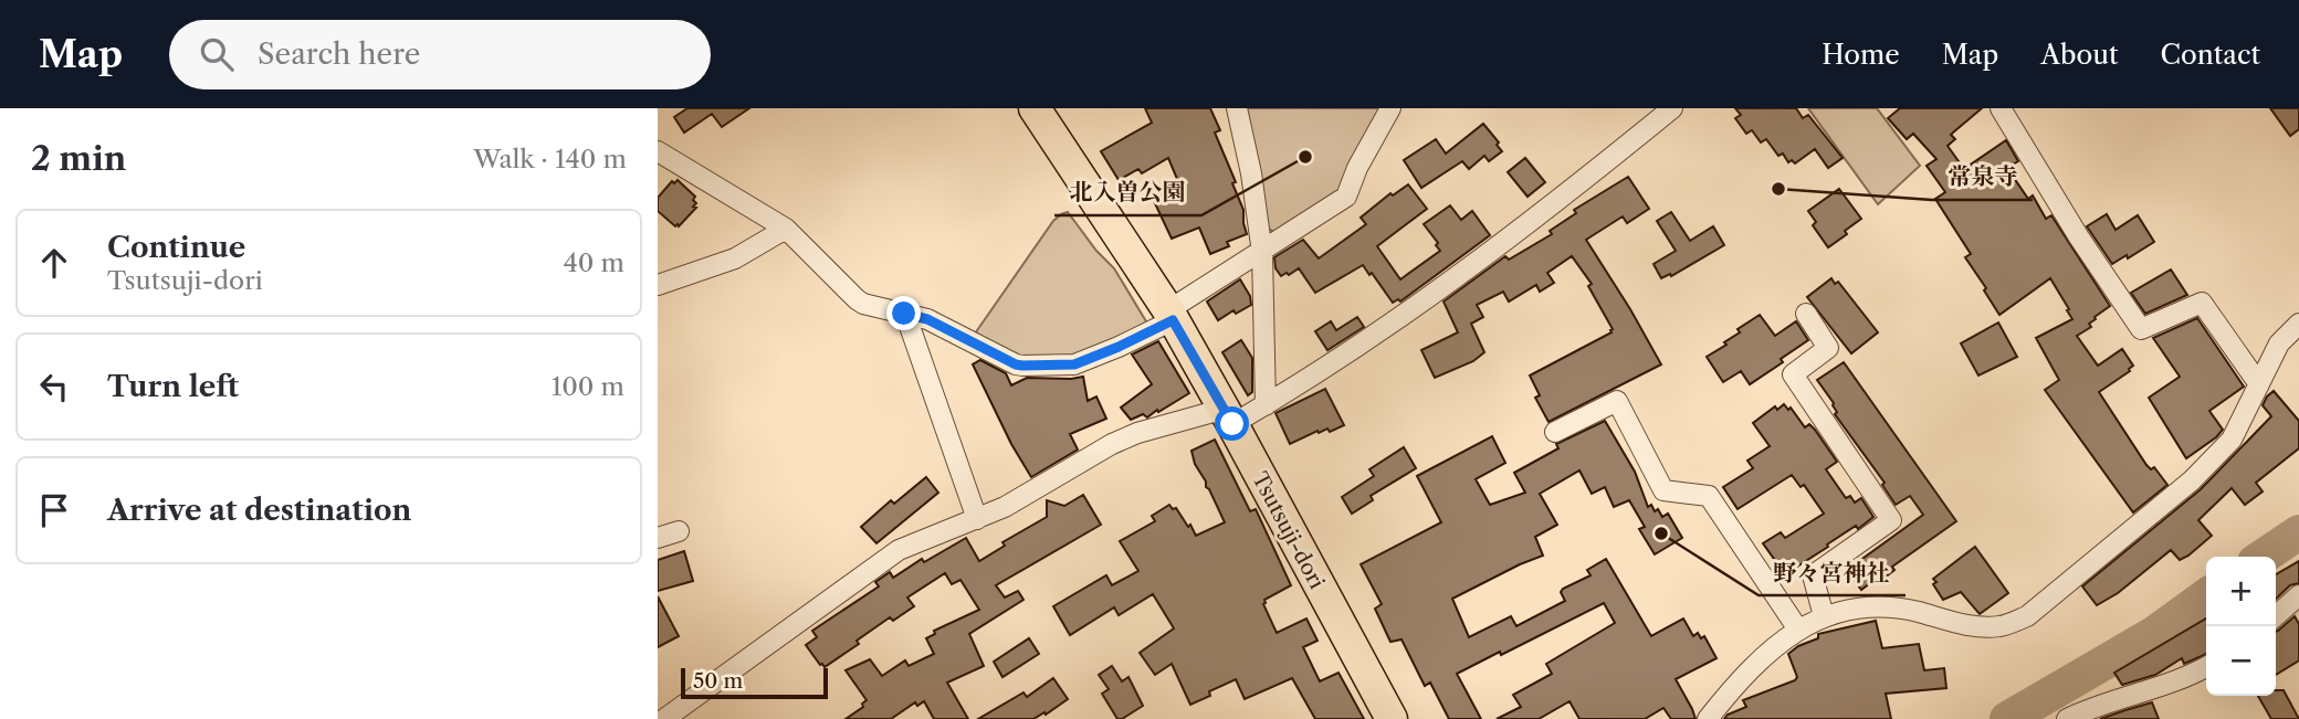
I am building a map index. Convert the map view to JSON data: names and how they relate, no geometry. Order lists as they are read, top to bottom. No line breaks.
{"streets":{"main road":["Tsutsuji-dori"]},"places":["北入曽公園","常泉寺","野々宮神社"],"scale_bar":"50 m","page":{"header":"Map","search":"Search here","nav":["Home","Map","About","Contact"],"heading":["2 min","Walk · 140 m"],"list":[["Continue","Tsutsuji-dori","40 m"],["Turn left","100 m"],"Arrive at destination"],"map_buttons":["+","−"],"scale":"50 m"}}
